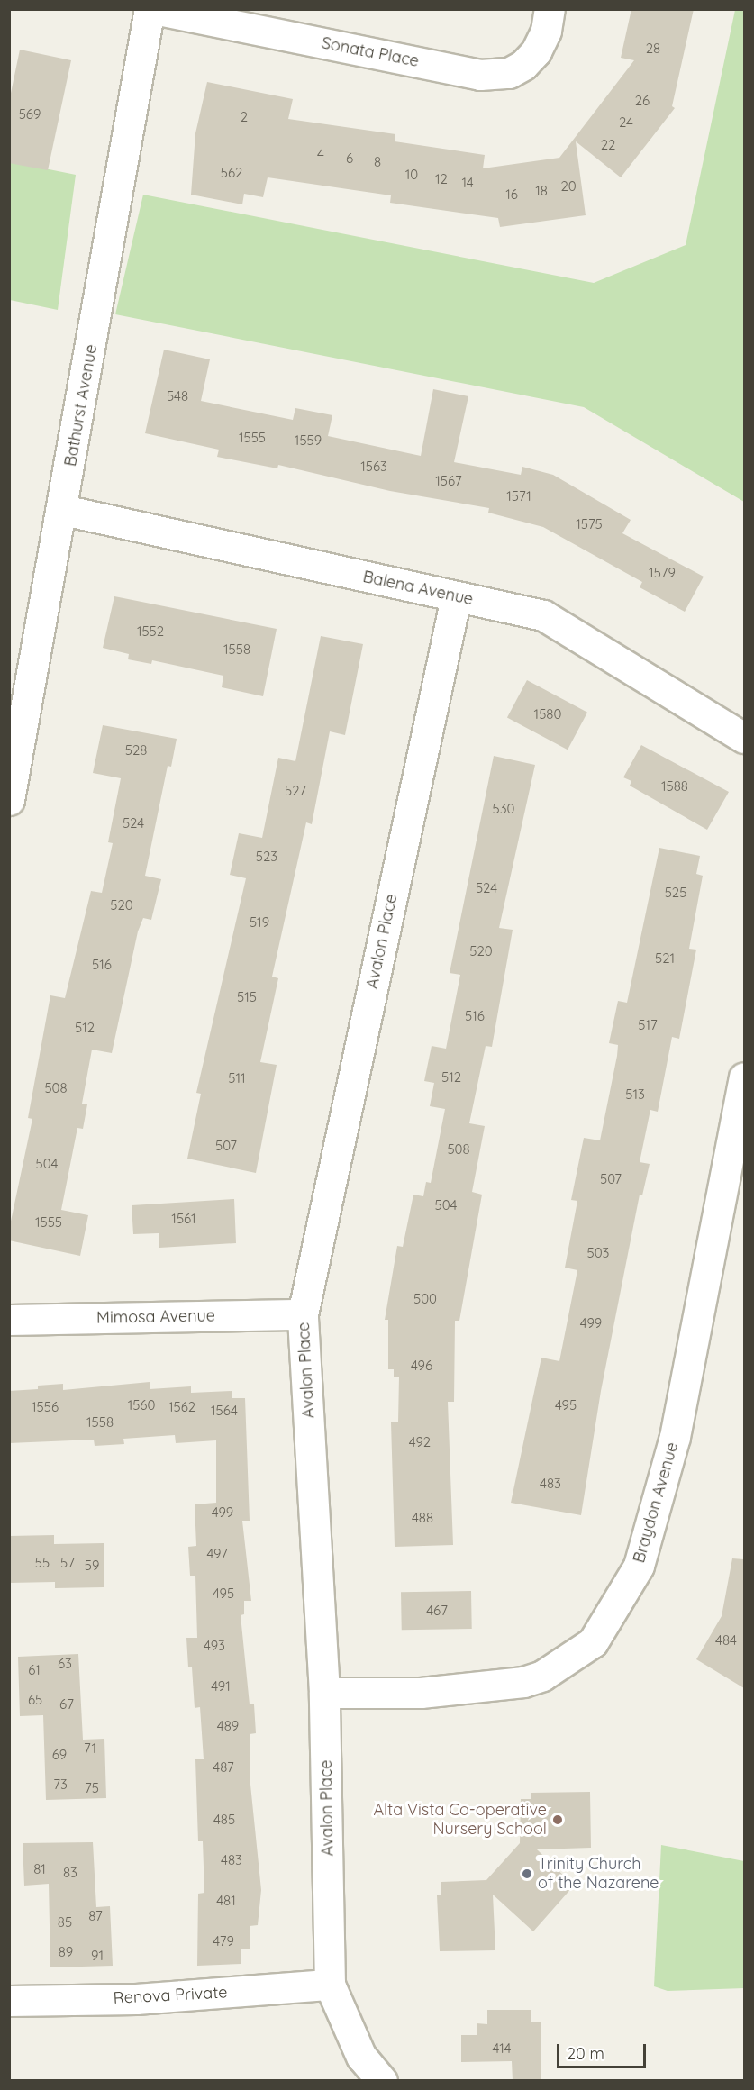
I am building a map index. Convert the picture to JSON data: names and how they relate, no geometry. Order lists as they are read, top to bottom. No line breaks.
{"streets":{"street":["Sonata Place","Bathurst Avenue","Balena Avenue","Avalon Place","Mimosa Avenue","Braydon Avenue","Renova Private"]},"crossings":[["Bathurst Avenue","Balena Avenue"],["Balena Avenue","Avalon Place"],["Avalon Place","Mimosa Avenue"],["Avalon Place","Braydon Avenue"],["Avalon Place","Renova Private"]],"places":["Alta Vista Co-operative Nursery School","Trinity Church of the Nazarene"],"house_numbers":["28","26","569","2","24","22","4","6","8","562","10","12","14","20","18","16","548","1555","1559","1563","1567","1571","1575","1579","1552","1558","1580","528","1588","527","530","524","523","524","525","520","519","520","521","516","515","516","517","512","512","511","508","513","507","508","504","507","504","1561","1555","503","500","499","496","1560","495","1556","1562","1564","1558","492","483","499","488","497","55","57","59","495","467","484","493","63","61","491","65","67","489","71","69","487","73","75","485","483","81","83","481","87","85","479","89","91","414"],"scale_bar":"20 m"}
